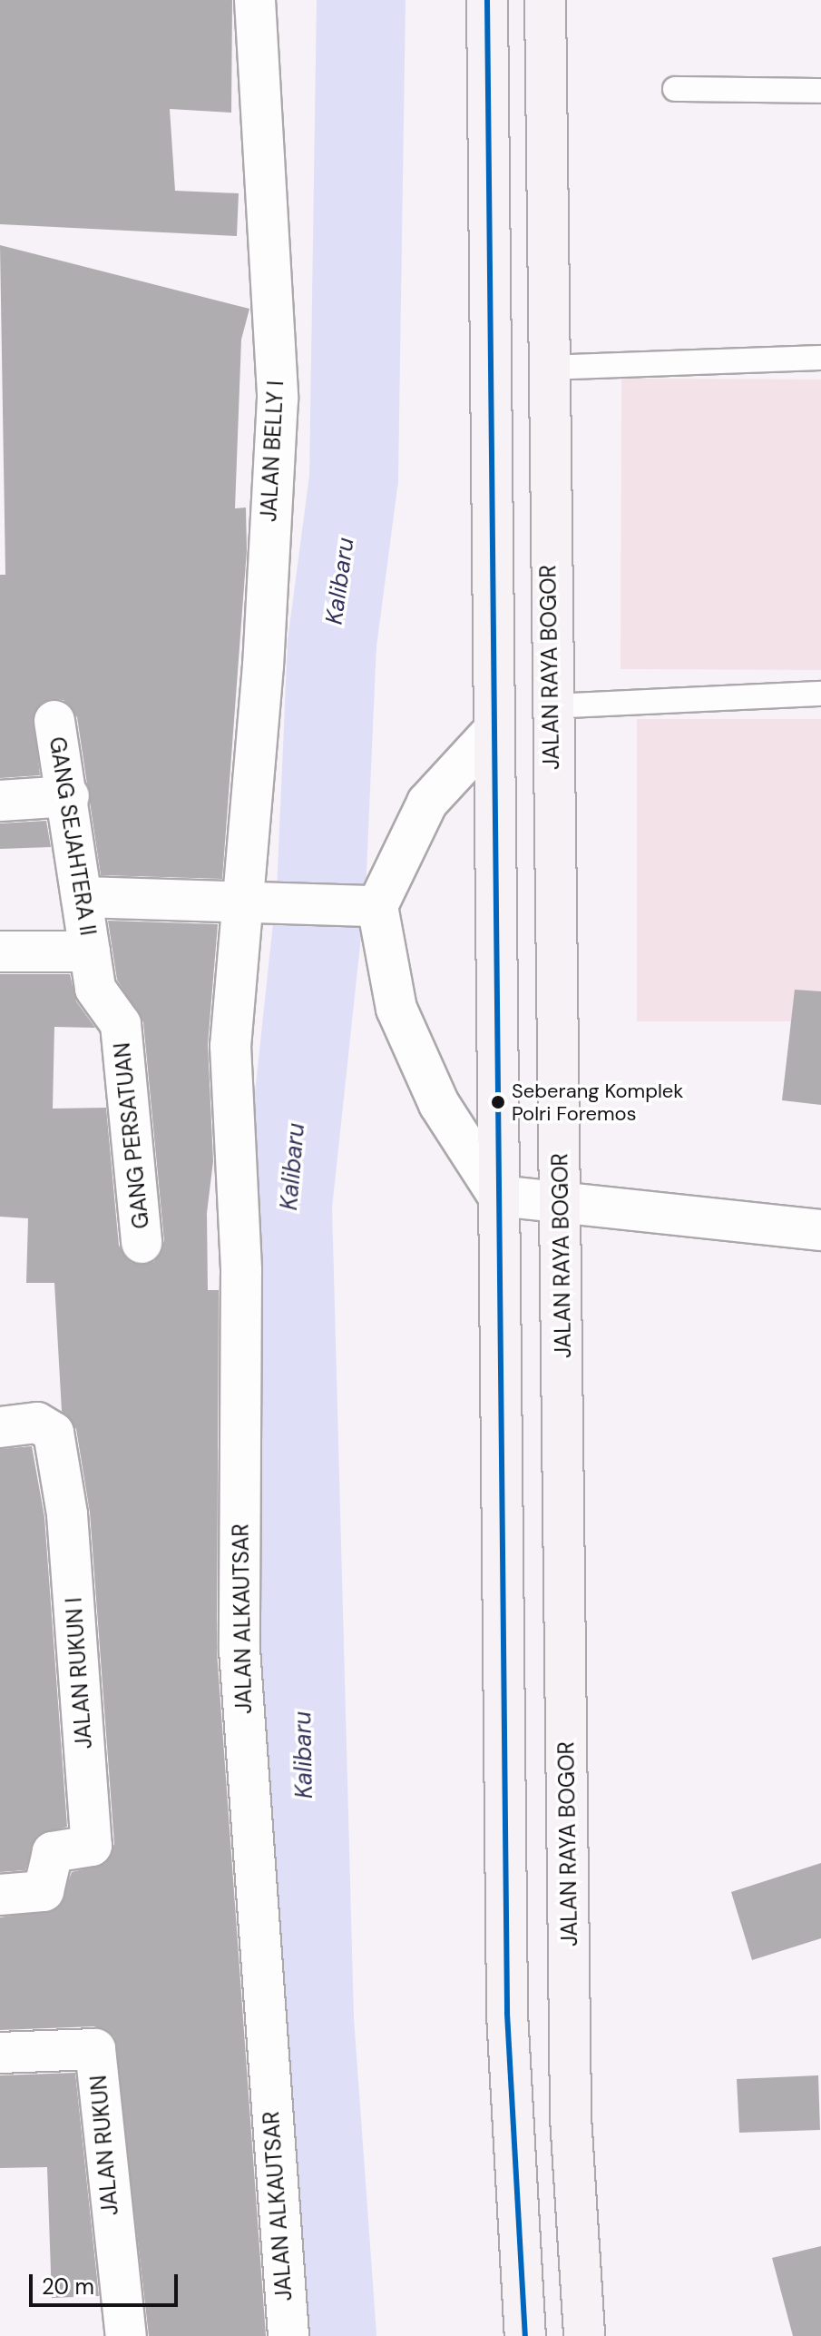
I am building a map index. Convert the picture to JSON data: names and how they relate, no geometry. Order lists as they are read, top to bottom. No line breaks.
{"streets":{"highway":["JALAN RAYA BOGOR"],"street":["JALAN BELLY I","GANG SEJAHTERA II","GANG PERSATUAN","JALAN ALKAUTSAR","JALAN RUKUN I","JALAN RUKUN"]},"crossings":[["JALAN BELLY I","JALAN ALKAUTSAR"],["GANG SEJAHTERA II","GANG PERSATUAN"]],"water":["Kalibaru"],"places":["Seberang Komplek Polri Foremos"],"scale_bar":"20 m"}
